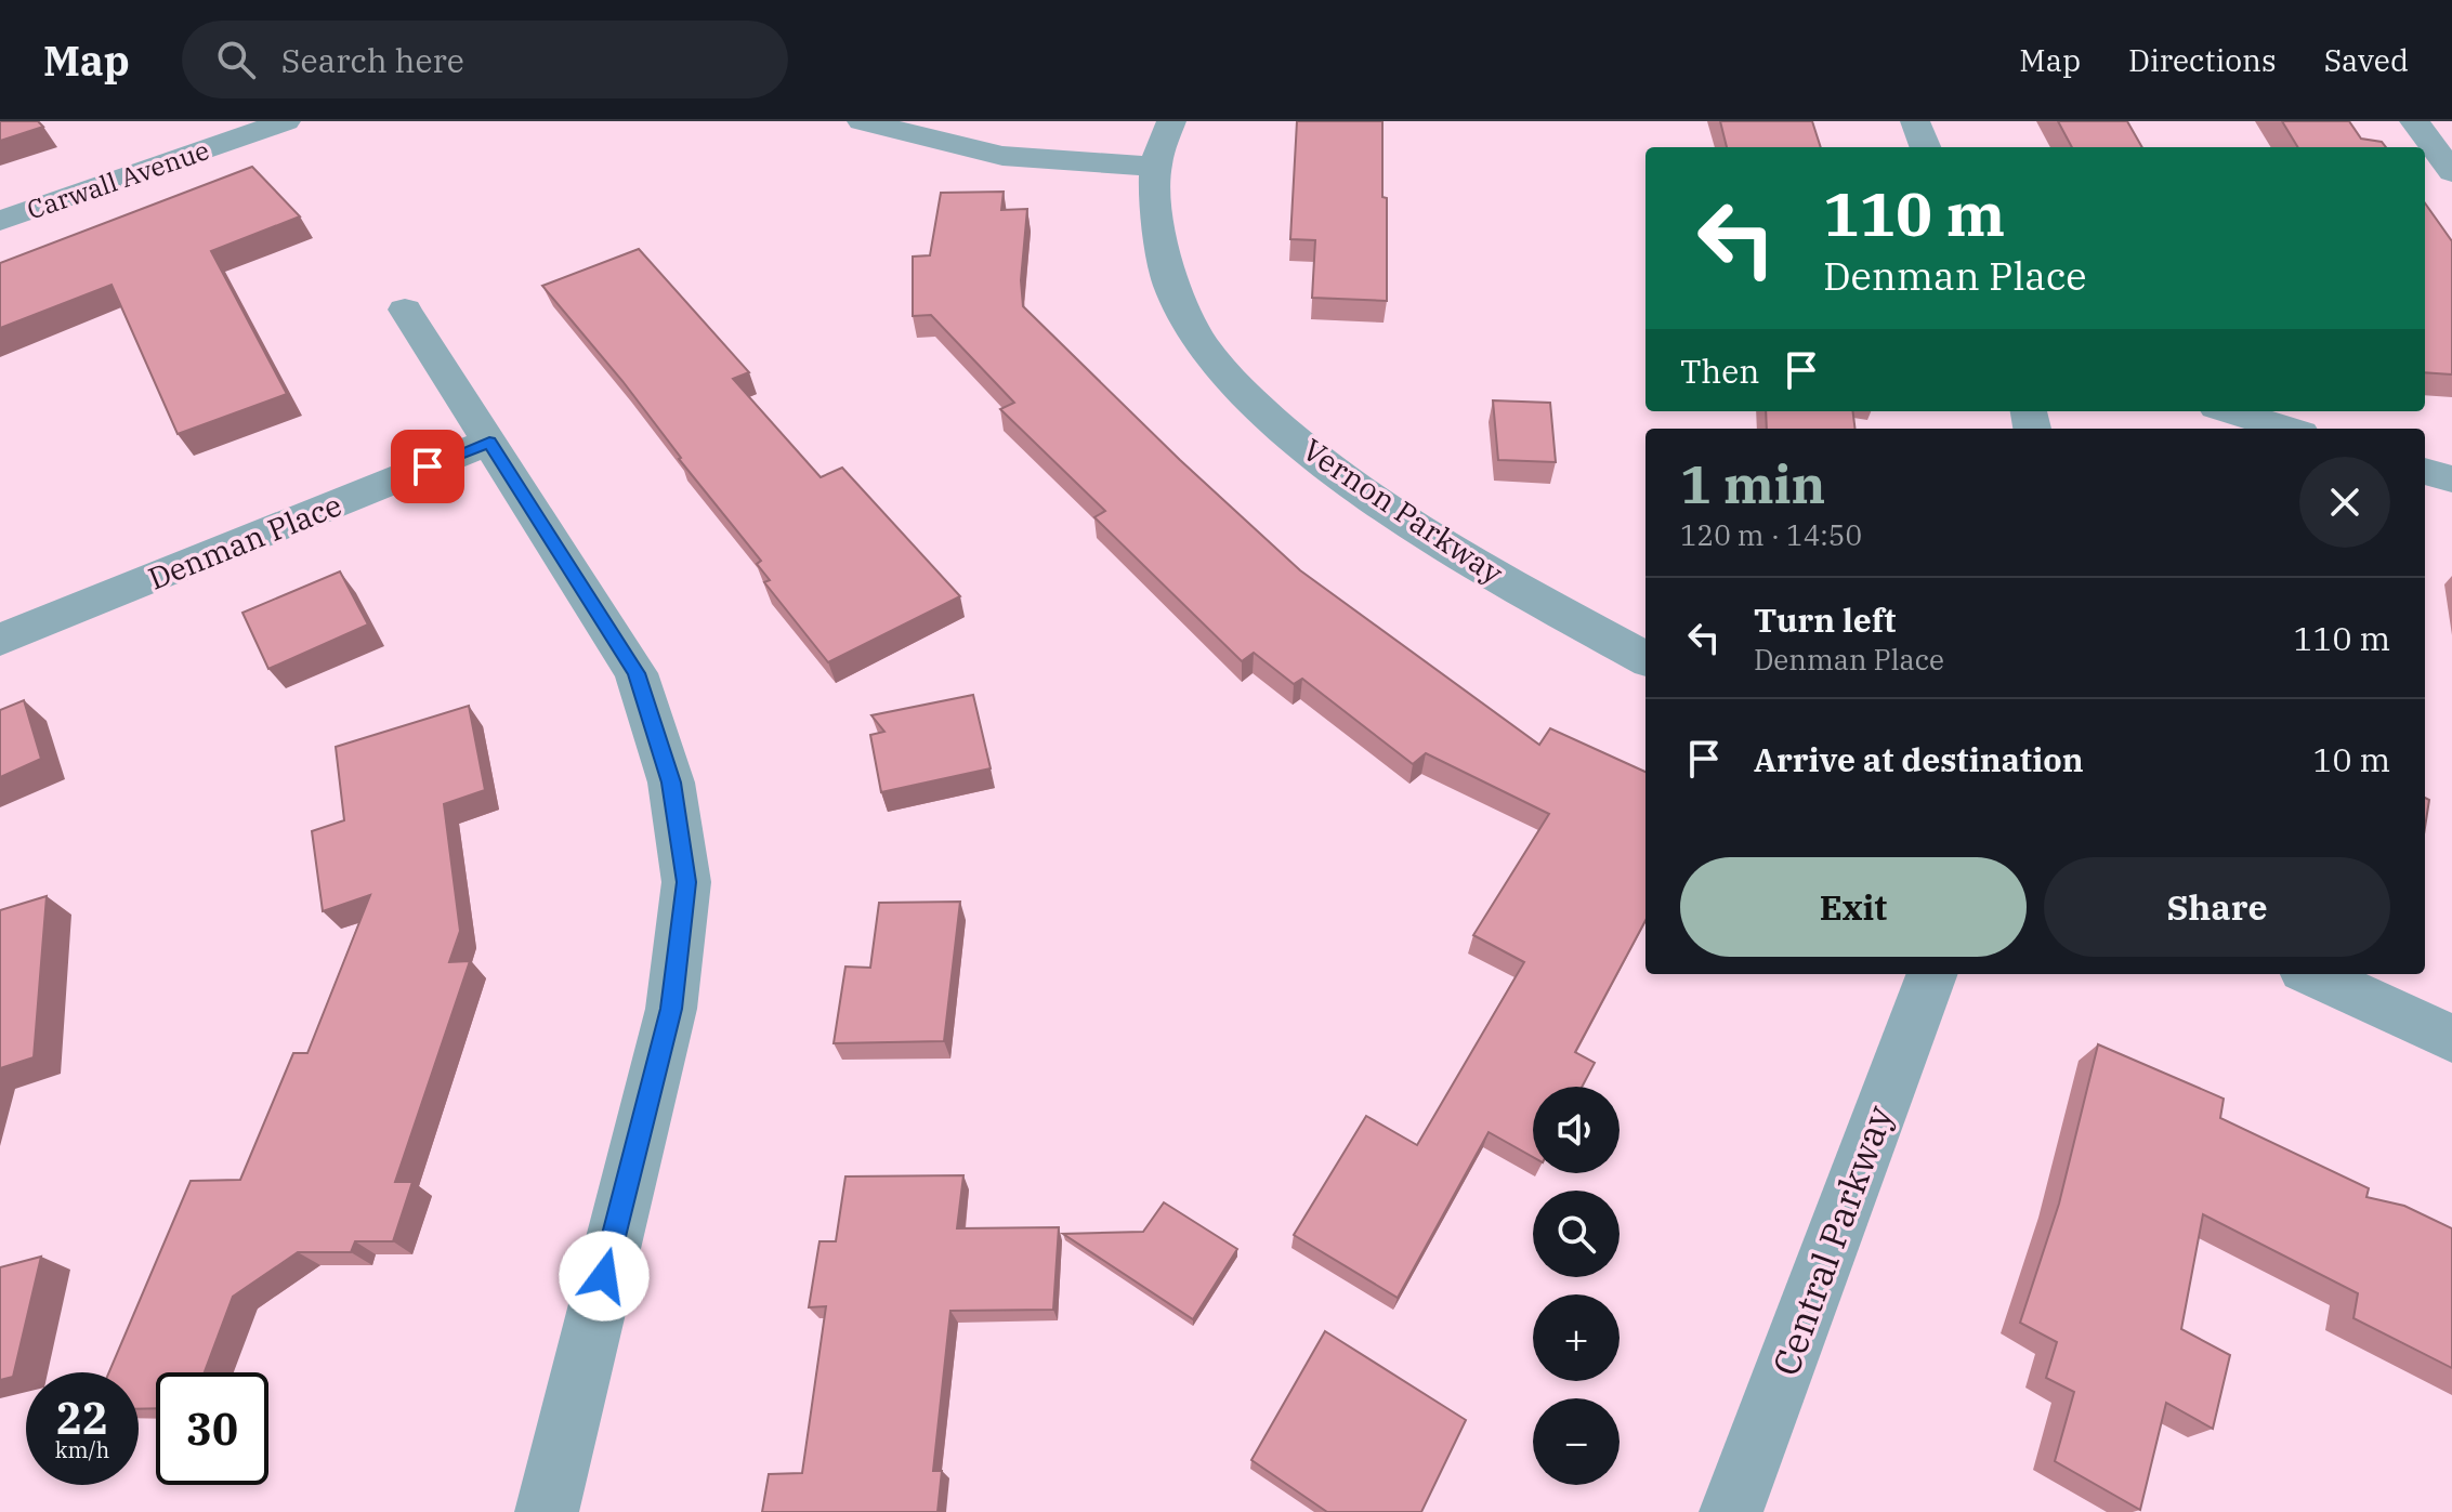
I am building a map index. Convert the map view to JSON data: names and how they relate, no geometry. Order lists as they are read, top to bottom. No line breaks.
{"streets":{"street":["Carwall Avenue","Vernon Parkway","Denman Place","Central Parkway"]},"page":{"header":"Map","search":"Search here","nav":["Map","Directions","Saved"],"turn":["110 m","Denman Place"],"then":"Then","heading":["1 min","120 m · 14:50"],"list":[{"name":"Turn left","note":"Denman Place","value":"110 m"},{"name":"Arrive at destination","value":"10 m"}],"buttons":["Exit","Share"],"map_buttons":["+","−"],"speed":"22 km/h","limit":"30"}}
